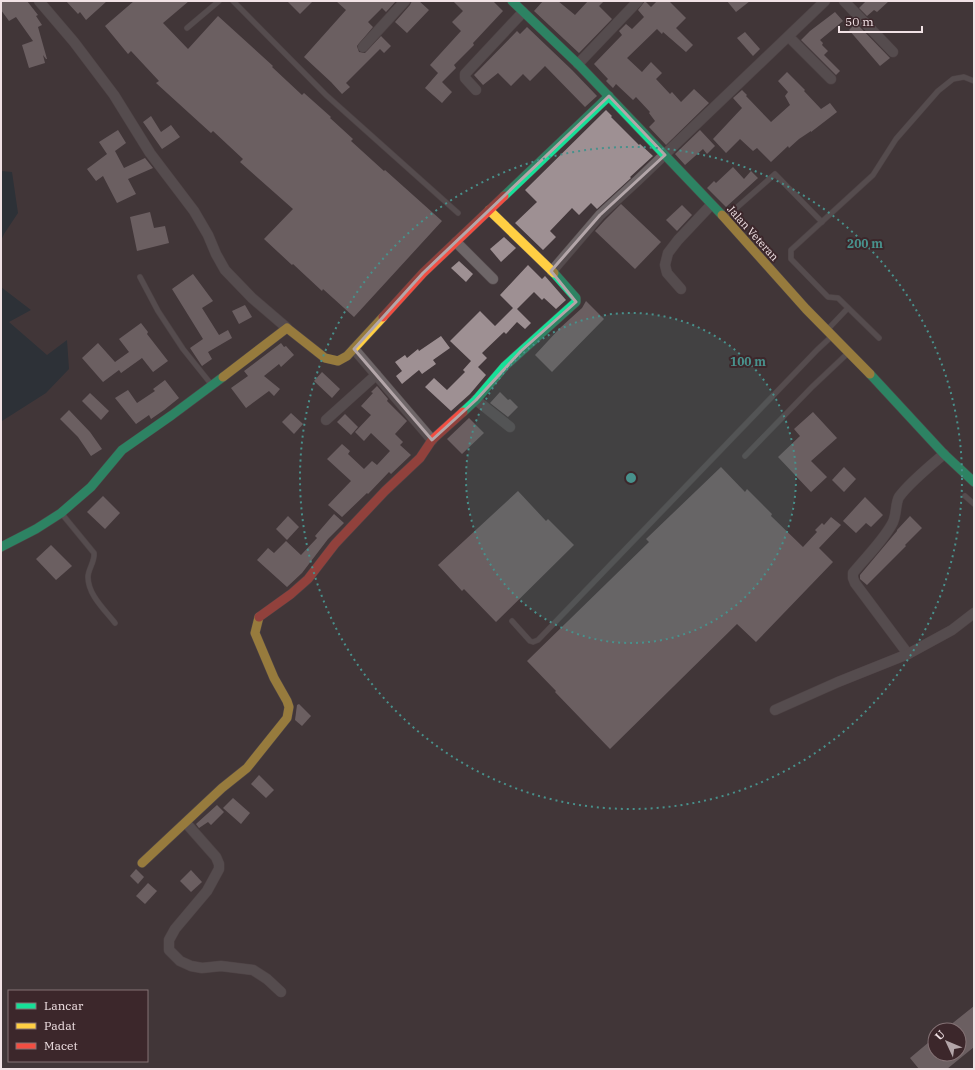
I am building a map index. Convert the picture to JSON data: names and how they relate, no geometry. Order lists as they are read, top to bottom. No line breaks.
{"streets":{"street":["Jalan Veteran"]},"legend":["Lancar","Padat","Macet"],"scale_bar":"50 m","north":"top left","rings":["200 m","100 m"]}
